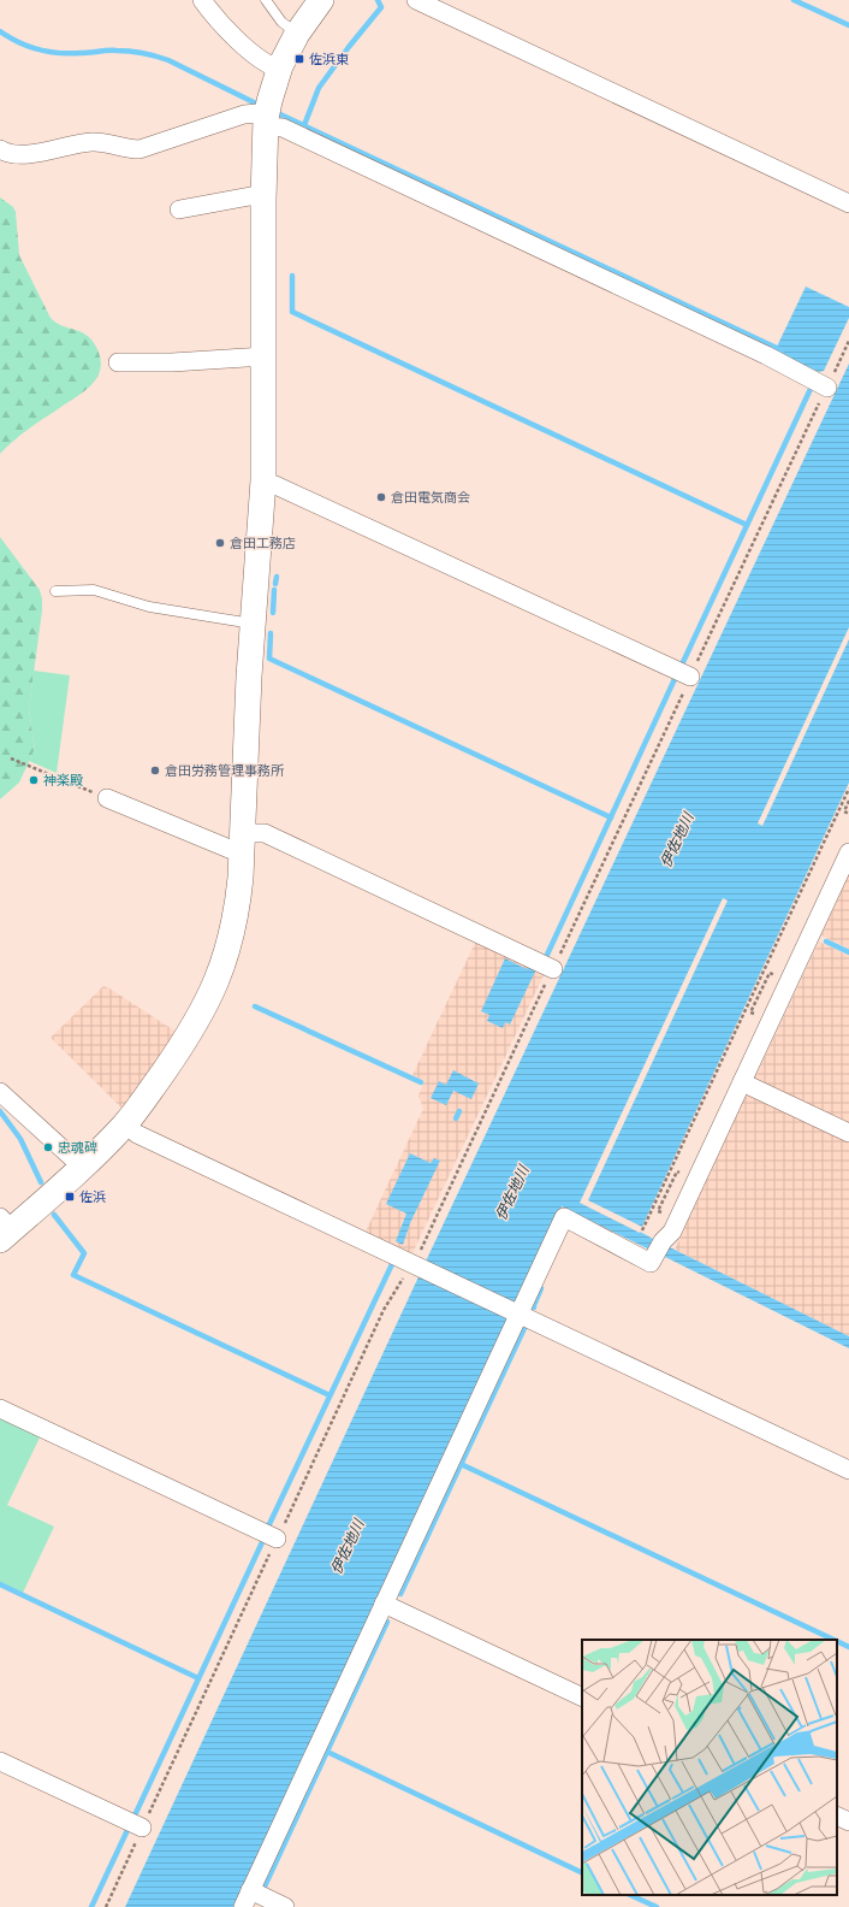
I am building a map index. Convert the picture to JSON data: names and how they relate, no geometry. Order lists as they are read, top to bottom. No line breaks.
{"water":["伊佐地川"],"places":{"transit":["佐浜東","佐浜"],"other":["倉田電気商会","倉田工務店","倉田労務管理事務所","神楽殿","忠魂碑"]}}
